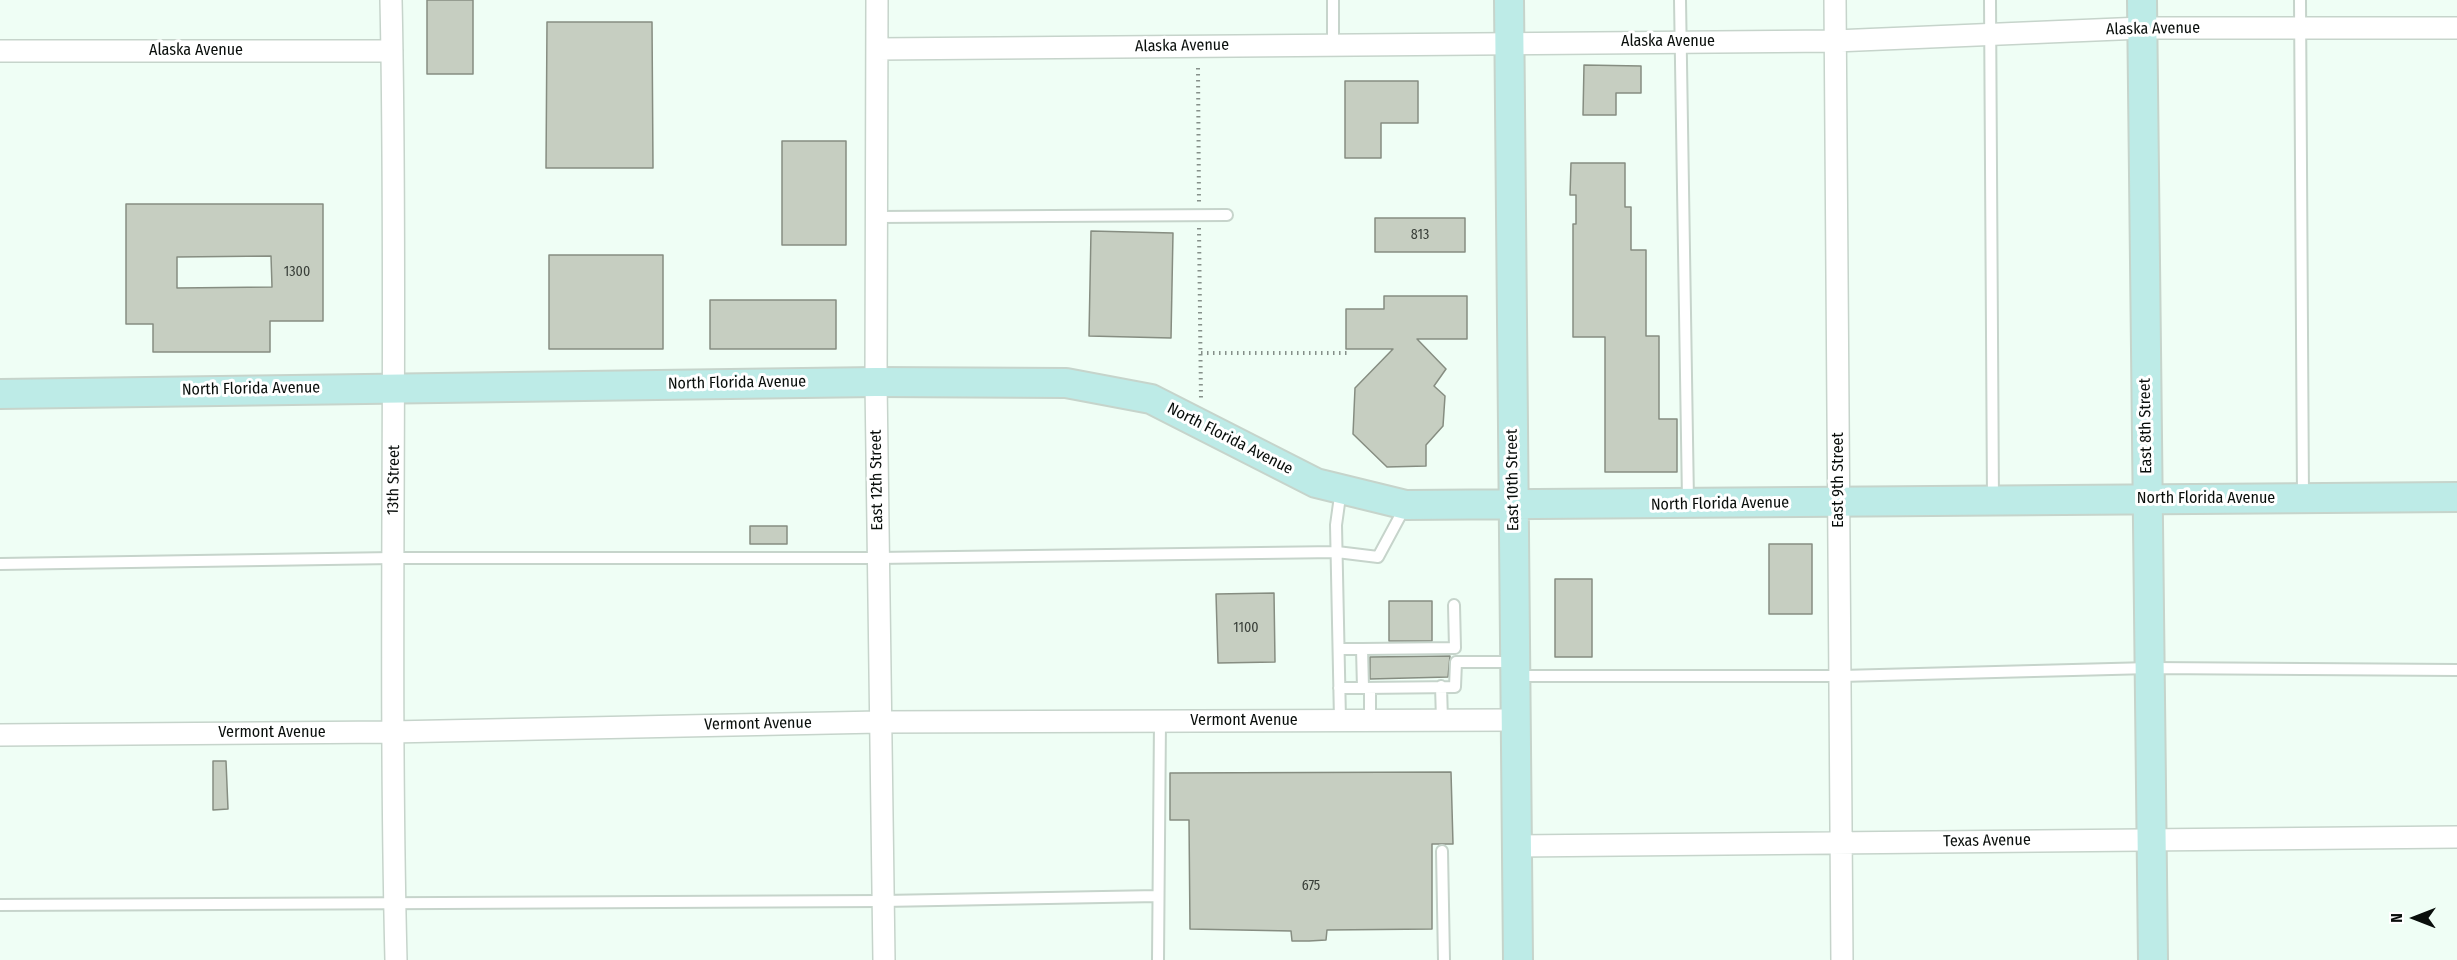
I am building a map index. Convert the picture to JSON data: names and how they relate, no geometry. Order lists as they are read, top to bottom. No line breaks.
{"streets":{"main road":["North Florida Avenue","East 8th Street","East 10th Street"],"street":["Alaska Avenue","13th Street","East 12th Street","East 9th Street","Vermont Avenue","Texas Avenue"]},"crossings":[["Alaska Avenue","East 8th Street"],["Alaska Avenue","13th Street"],["Alaska Avenue","East 12th Street"],["Alaska Avenue","East 10th Street"],["Alaska Avenue","East 9th Street"],["North Florida Avenue","East 8th Street"],["North Florida Avenue","13th Street"],["North Florida Avenue","East 12th Street"],["North Florida Avenue","East 10th Street"],["North Florida Avenue","East 9th Street"],["East 8th Street","Texas Avenue"],["13th Street","Vermont Avenue"],["East 12th Street","Vermont Avenue"],["East 10th Street","Vermont Avenue"],["East 10th Street","Texas Avenue"],["East 9th Street","Texas Avenue"]],"house_numbers":["813","1300","1100","675"],"north":"left"}
